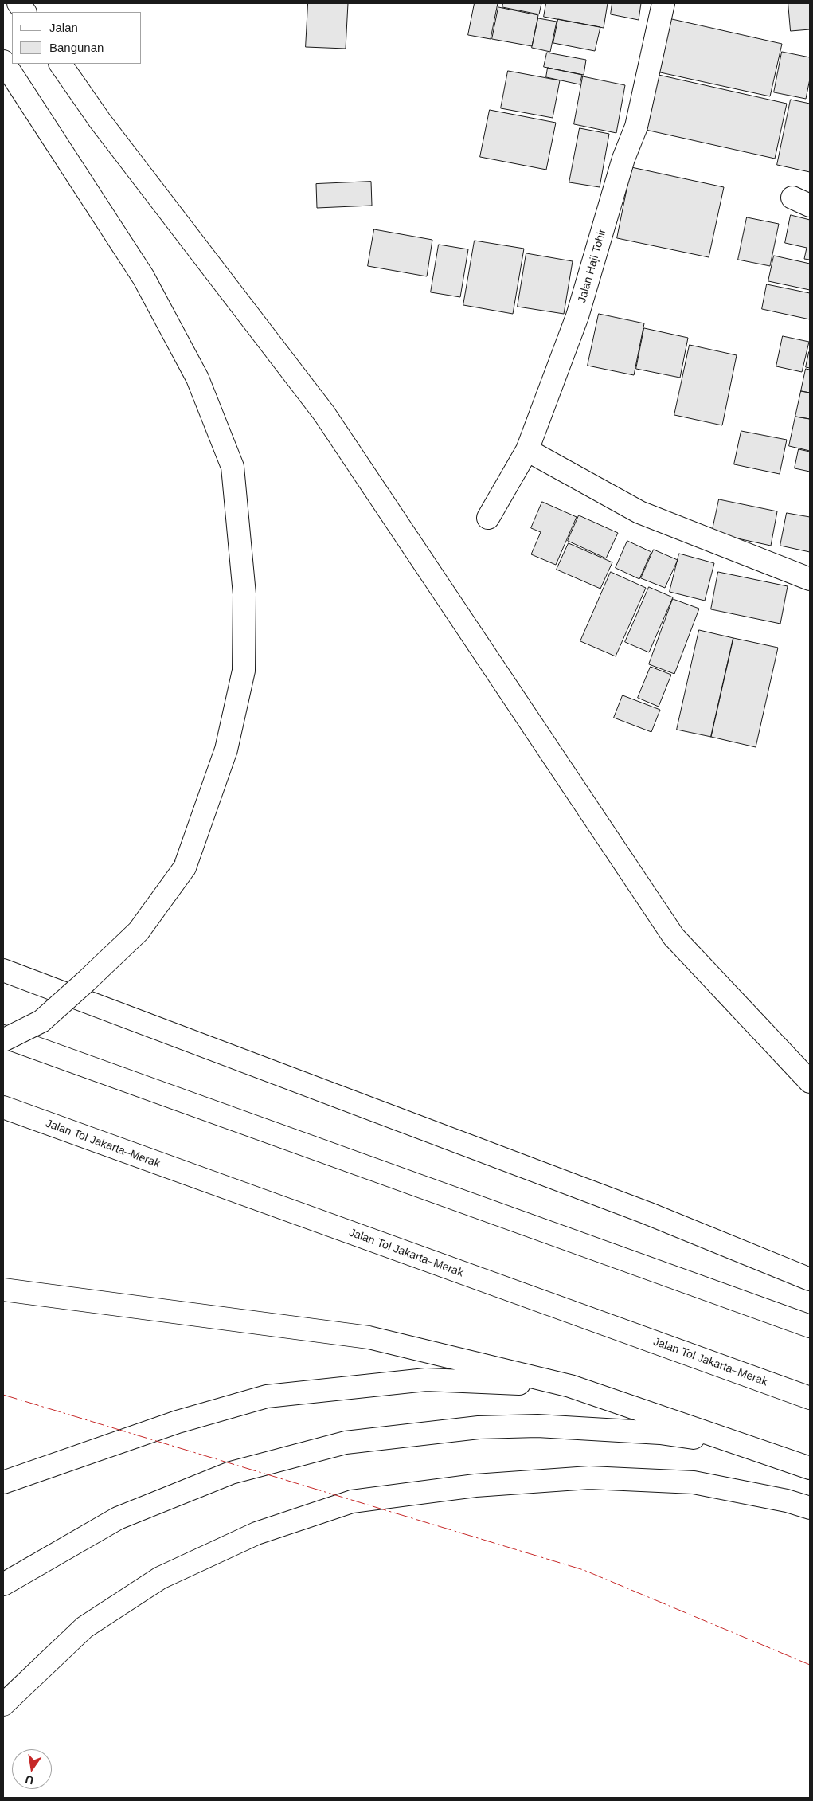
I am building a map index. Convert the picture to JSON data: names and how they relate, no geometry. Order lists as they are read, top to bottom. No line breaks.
{"streets":{"main road":["Jalan Haji Tohir","Jalan Tol Jakarta–Merak"]},"legend":["Jalan","Bangunan"],"north":"bottom"}
